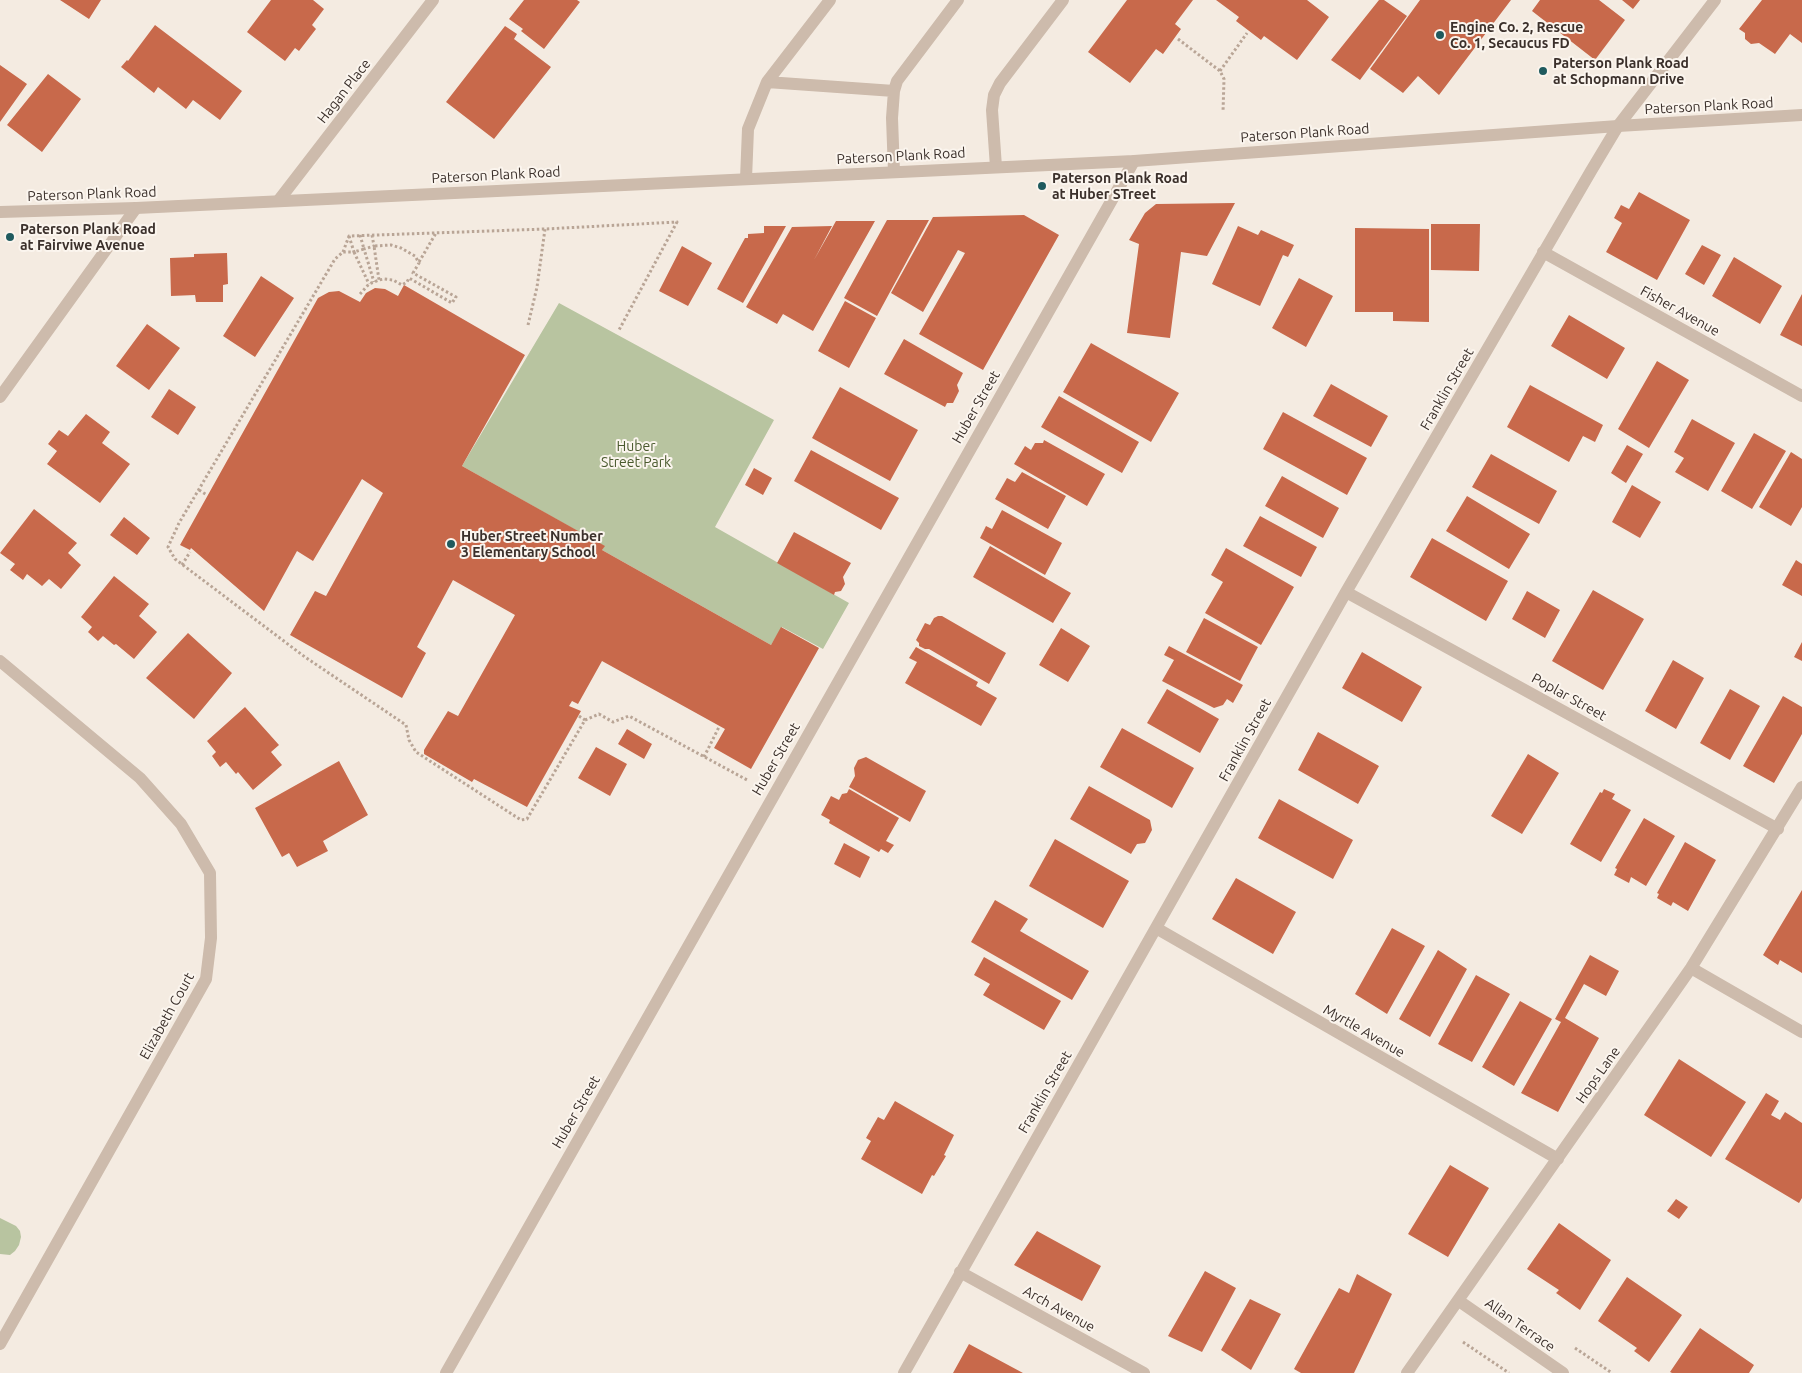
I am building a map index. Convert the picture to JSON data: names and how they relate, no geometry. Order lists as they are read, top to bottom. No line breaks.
{"streets":{"street":["Hagan Place","Paterson Plank Road","Fisher Avenue","Franklin Street","Huber Street","Poplar Street","Elizabeth Court","Myrtle Avenue","Hops Lane","Arch Avenue","Allan Terrace"]},"crossings":[["Hagan Place","Paterson Plank Road"],["Paterson Plank Road","Franklin Street"],["Paterson Plank Road","Huber Street"],["Fisher Avenue","Franklin Street"],["Franklin Street","Poplar Street"],["Franklin Street","Myrtle Avenue"],["Franklin Street","Arch Avenue"],["Poplar Street","Hops Lane"],["Myrtle Avenue","Hops Lane"],["Hops Lane","Allan Terrace"]],"parks":["Huber Street Park"],"places":["Engine Co. 2, Rescue Co. 1, Secaucus FD","Paterson Plank Road at Schopmann Drive","Paterson Plank Road at Huber STreet","Paterson Plank Road at Fairviwe Avenue","Huber Street Number 3 Elementary School"]}
